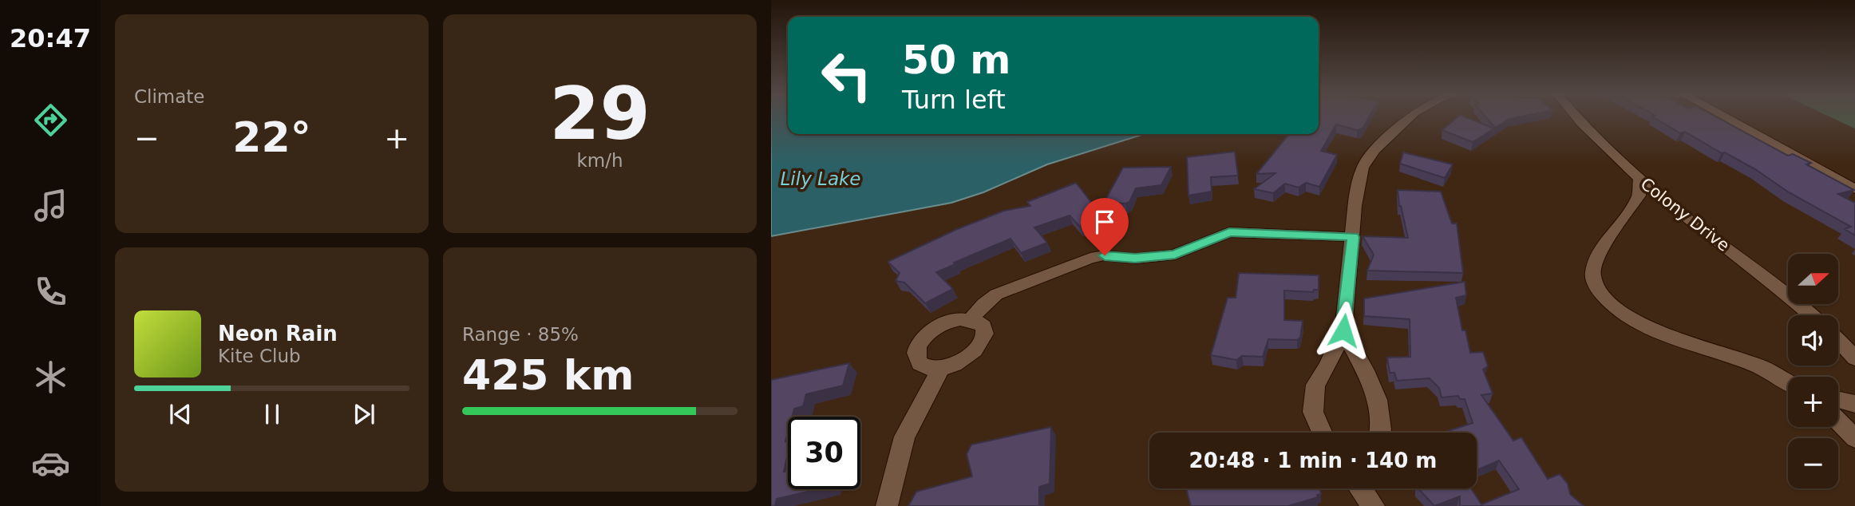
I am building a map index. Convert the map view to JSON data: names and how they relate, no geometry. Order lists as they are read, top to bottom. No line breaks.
{"streets":{"street":["Colony Drive"]},"water":["Lily Lake"],"north":"right","page":{"tabs":"20:47","tile":["Climate",["29","km/h"],["Range · 85%","425 km"]],"turn":["50 m","Turn left"],"heat":["−","22°","+"],"map_buttons":["+","−"],"song":["Neon Rain","Kite Club"],"limit":"30","trip":"20:48 · 1 min · 140 m"}}
